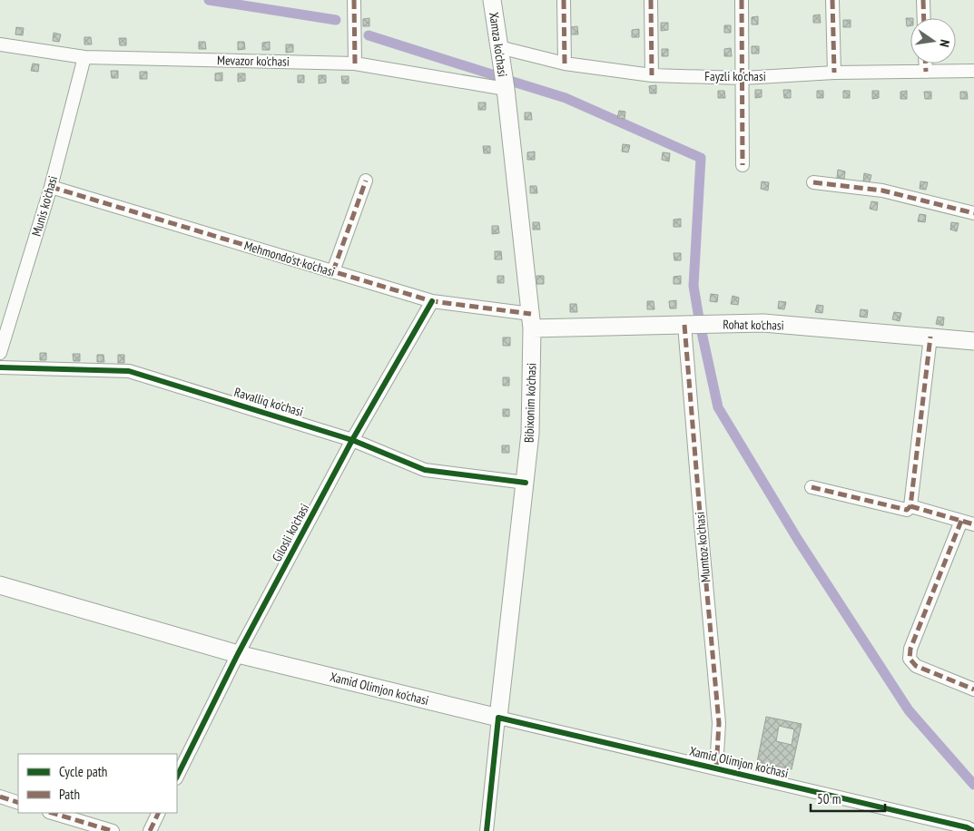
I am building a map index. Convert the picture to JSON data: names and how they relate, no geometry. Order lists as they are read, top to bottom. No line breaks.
{"streets":{"main road":["Xamza ko'chasi","Rohat ko'chasi","Bibixonim ko'chasi","Xamid Olimjon ko'chasi"],"street":["Mevazor ko'chasi","Fayzli ko'chasi","Munis ko'chasi","Mehmondo'st ko'chasi","Ravalliq ko'chasi","Gilosli ko'chasi","Mumtoz ko'chasi"]},"crossings":[["Xamza ko'chasi","Mevazor ko'chasi"],["Xamza ko'chasi","Fayzli ko'chasi"],["Xamza ko'chasi","Bibixonim ko'chasi"],["Mevazor ko'chasi","Munis ko'chasi"],["Mevazor ko'chasi","Bibixonim ko'chasi"],["Munis ko'chasi","Mehmondo'st ko'chasi"],["Mehmondo'st ko'chasi","Rohat ko'chasi"],["Mehmondo'st ko'chasi","Bibixonim ko'chasi"],["Mehmondo'st ko'chasi","Gilosli ko'chasi"],["Rohat ko'chasi","Bibixonim ko'chasi"],["Rohat ko'chasi","Mumtoz ko'chasi"],["Ravalliq ko'chasi","Bibixonim ko'chasi"],["Ravalliq ko'chasi","Gilosli ko'chasi"],["Bibixonim ko'chasi","Xamid Olimjon ko'chasi"],["Gilosli ko'chasi","Xamid Olimjon ko'chasi"],["Mumtoz ko'chasi","Xamid Olimjon ko'chasi"]],"legend":["Cycle path","Path"],"scale_bar":"50 m","north":"right"}
